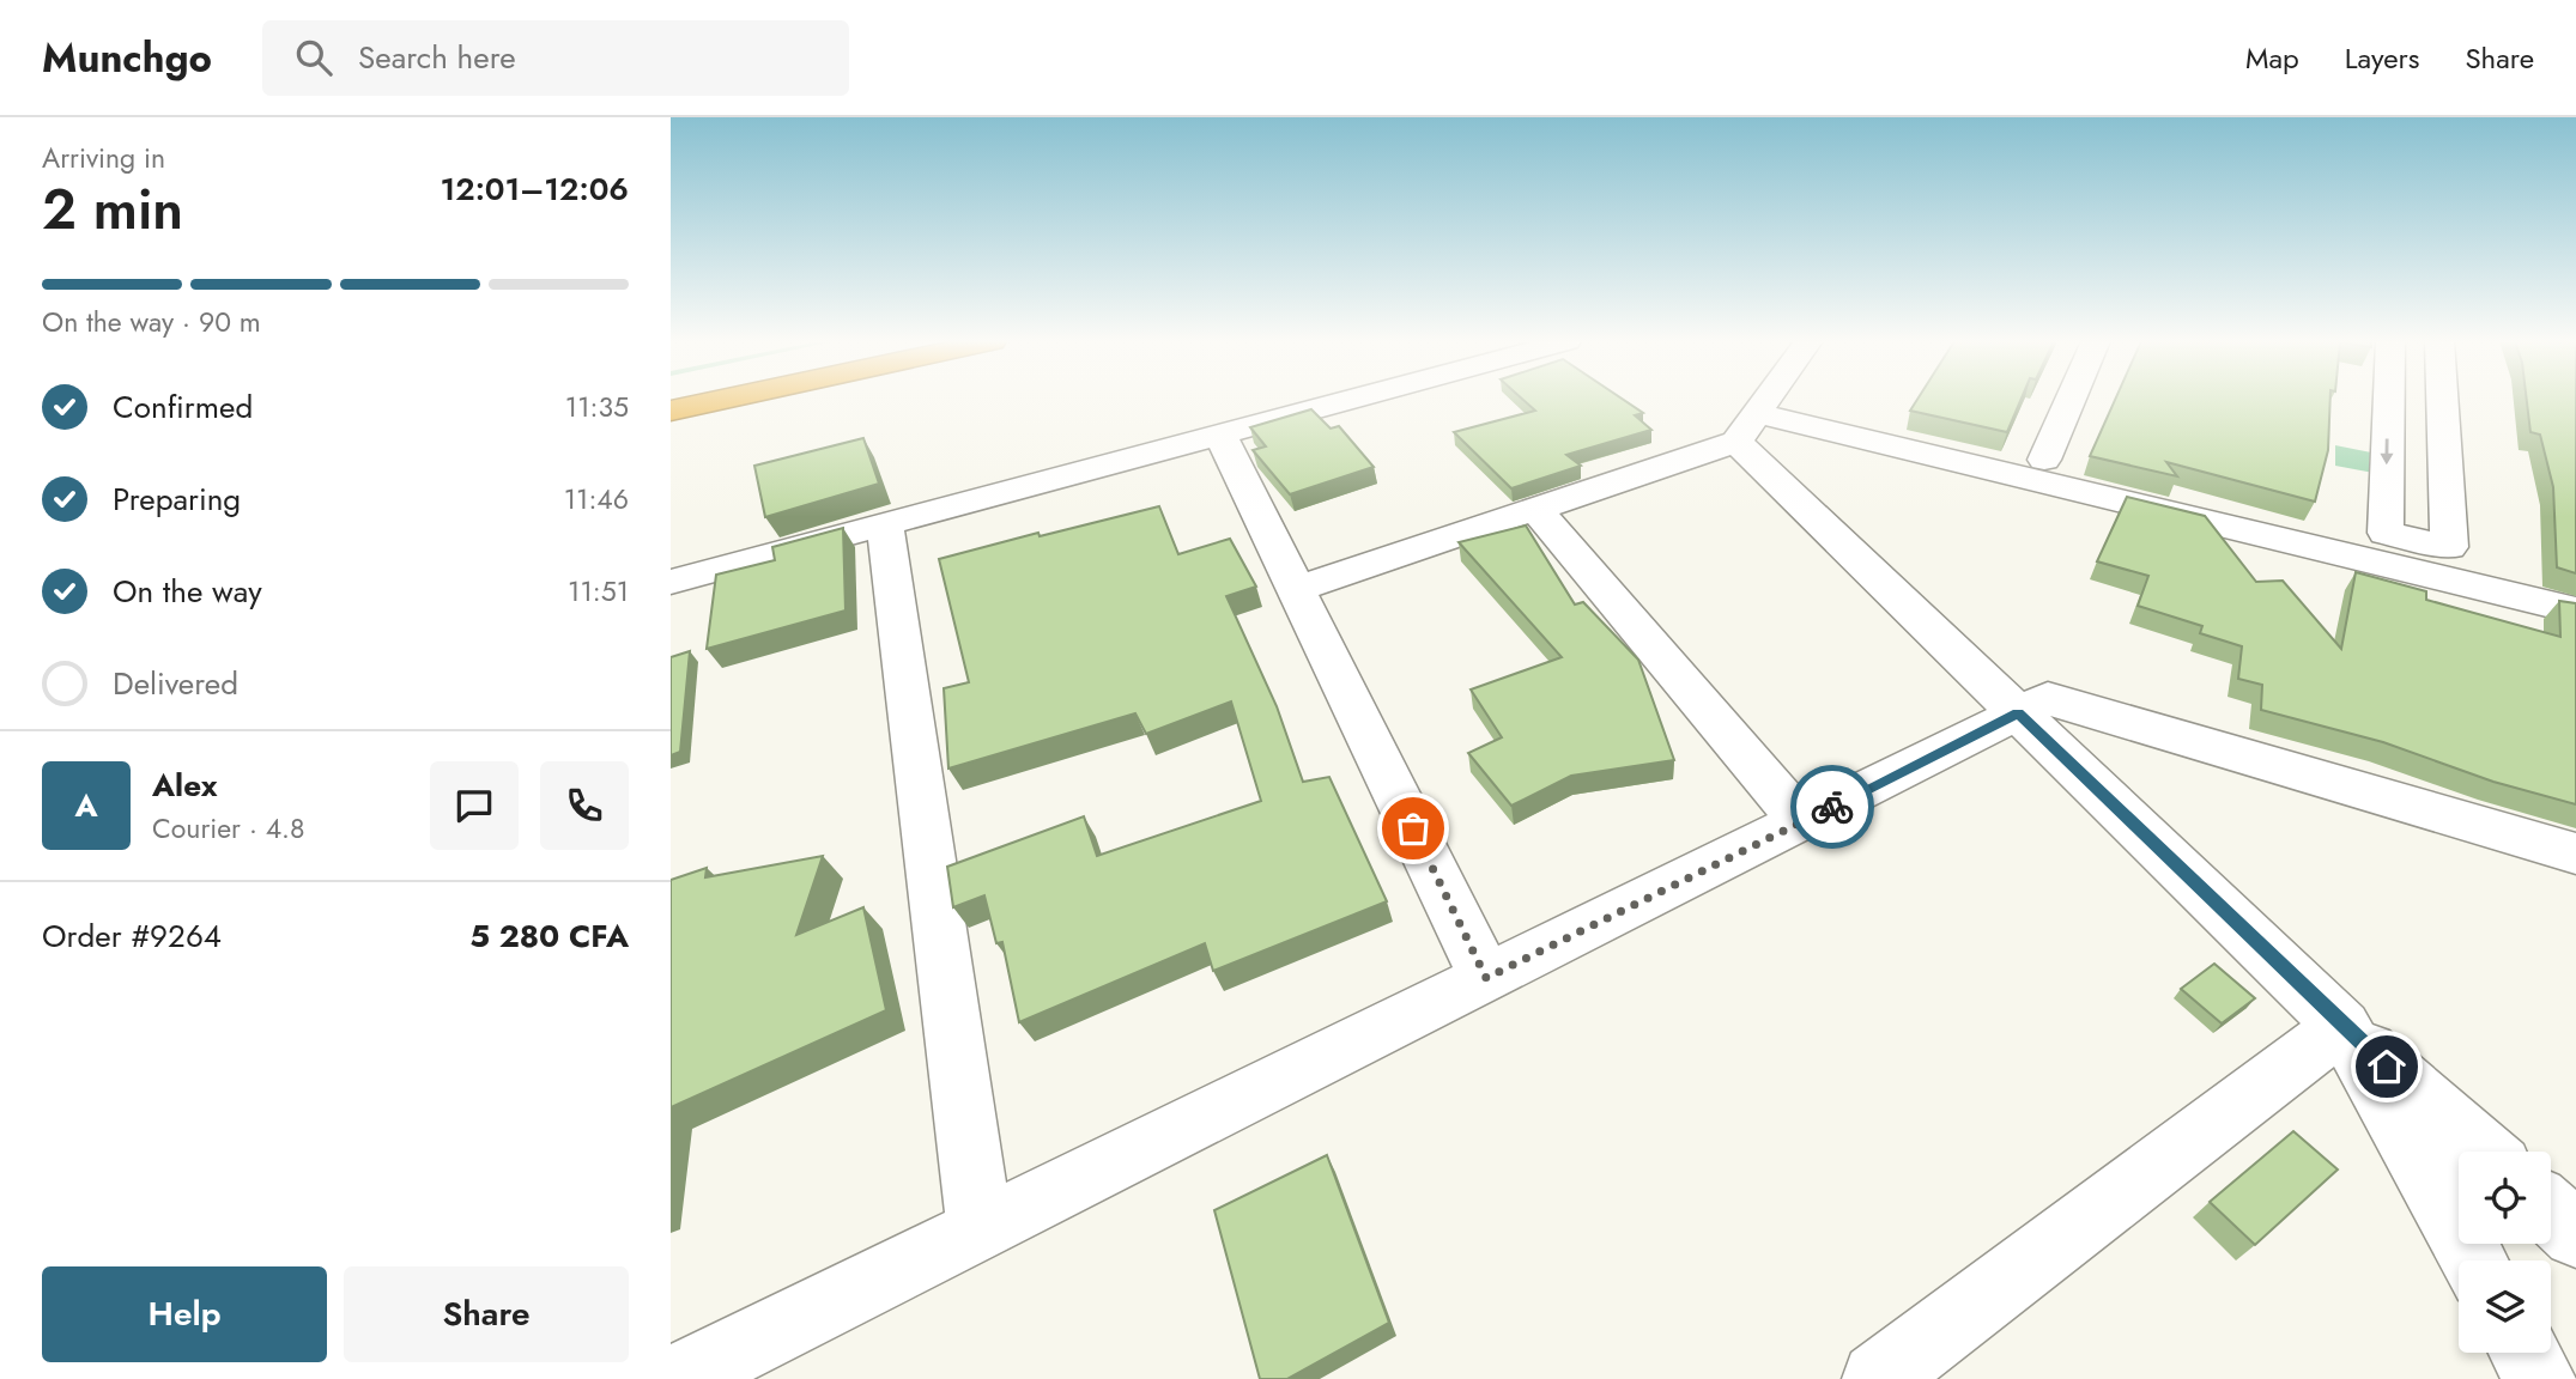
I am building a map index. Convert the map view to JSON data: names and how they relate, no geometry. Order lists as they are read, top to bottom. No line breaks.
{"page":{"header":"Munchgo","search":"Search here","nav":["Map","Layers","Share"],"heading":["2 min","Arriving in","12:01–12:06"],"panel":["Alex","Courier · 4.8","Order #9264","5 280 CFA"],"bar":"On the way · 90 m","list":[["Confirmed","11:35"],["Preparing","11:46"],["On the way","11:51"],"Delivered"],"round":"A","buttons":["Help","Share"]}}
